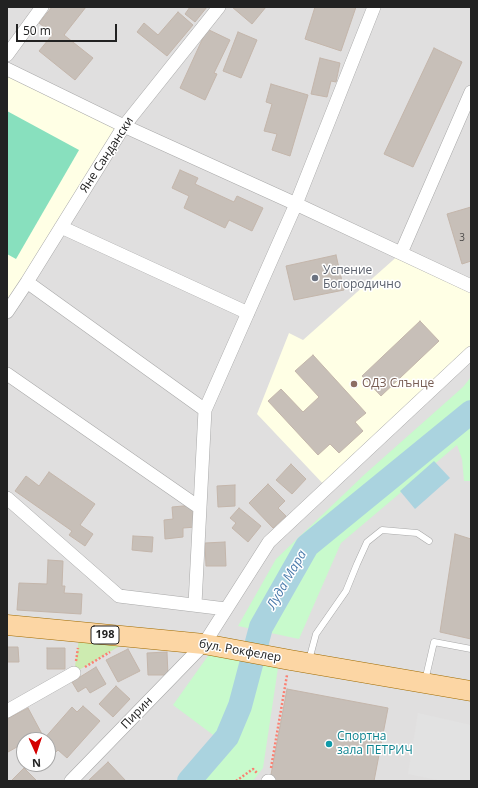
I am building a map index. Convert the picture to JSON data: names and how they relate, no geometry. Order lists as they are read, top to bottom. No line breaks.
{"streets":{"main road":["198","бул. Рокфелер"],"street":["Яне Сандански","Пирин"]},"crossings":[["бул. Рокфелер","Пирин"]],"water":["Луда Мара"],"places":["Успение Богородично","ОДЗ Слънце","Спортна зала ПЕТРИЧ"],"house_numbers":["3"],"scale_bar":"50 m","north":"bottom"}
